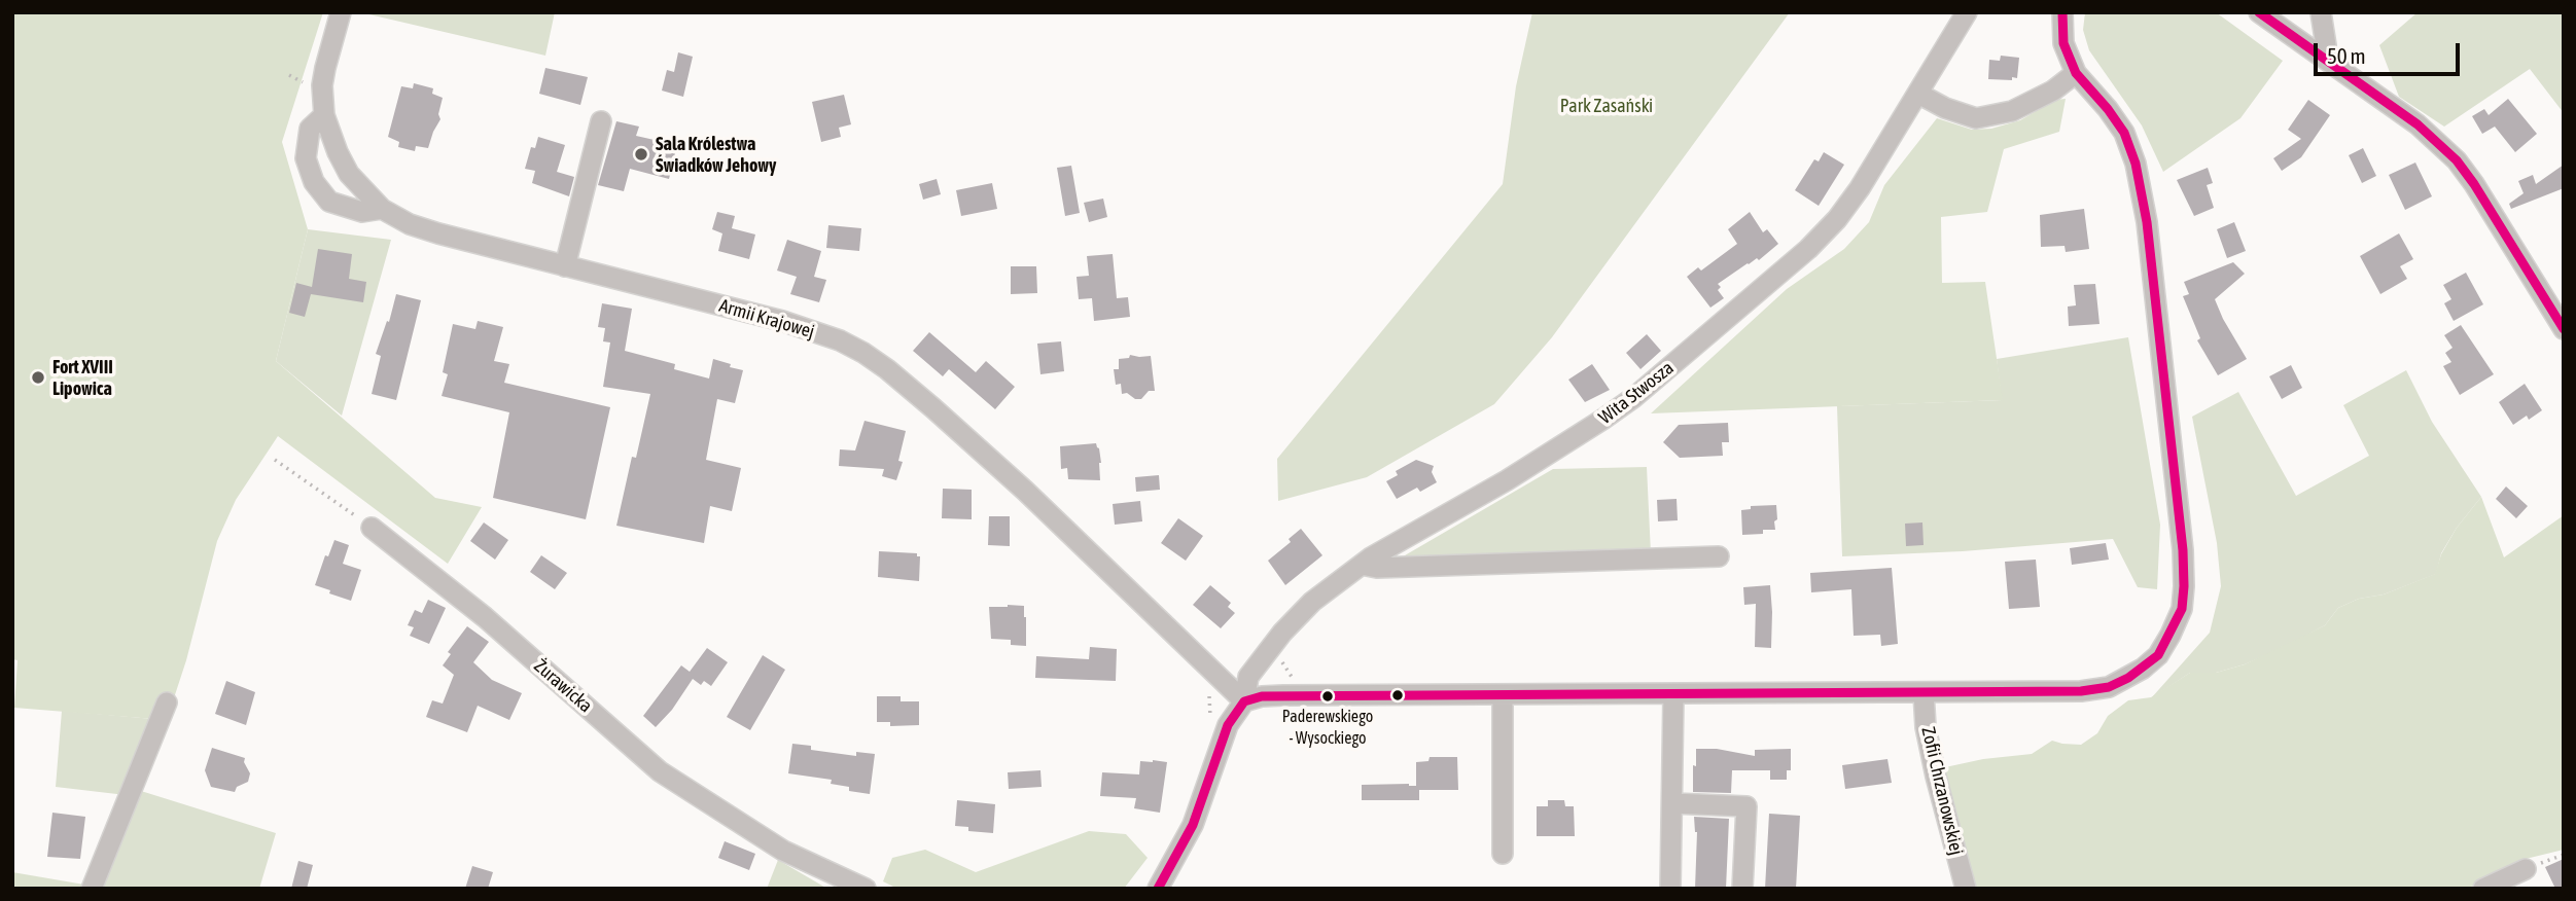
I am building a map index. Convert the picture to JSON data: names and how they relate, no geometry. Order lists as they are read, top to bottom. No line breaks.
{"streets":{"street":["Armii Krajowej","Wita Stwosza","Żurawicka","Zofii Chrzanowskiej"]},"crossings":[["Armii Krajowej","Wita Stwosza"]],"parks":["Park Zasański"],"places":["Sala Królestwa Świadków Jehowy","Fort XVIII Lipowica","Paderewskiego - Wysockiego"],"scale_bar":"50 m"}
